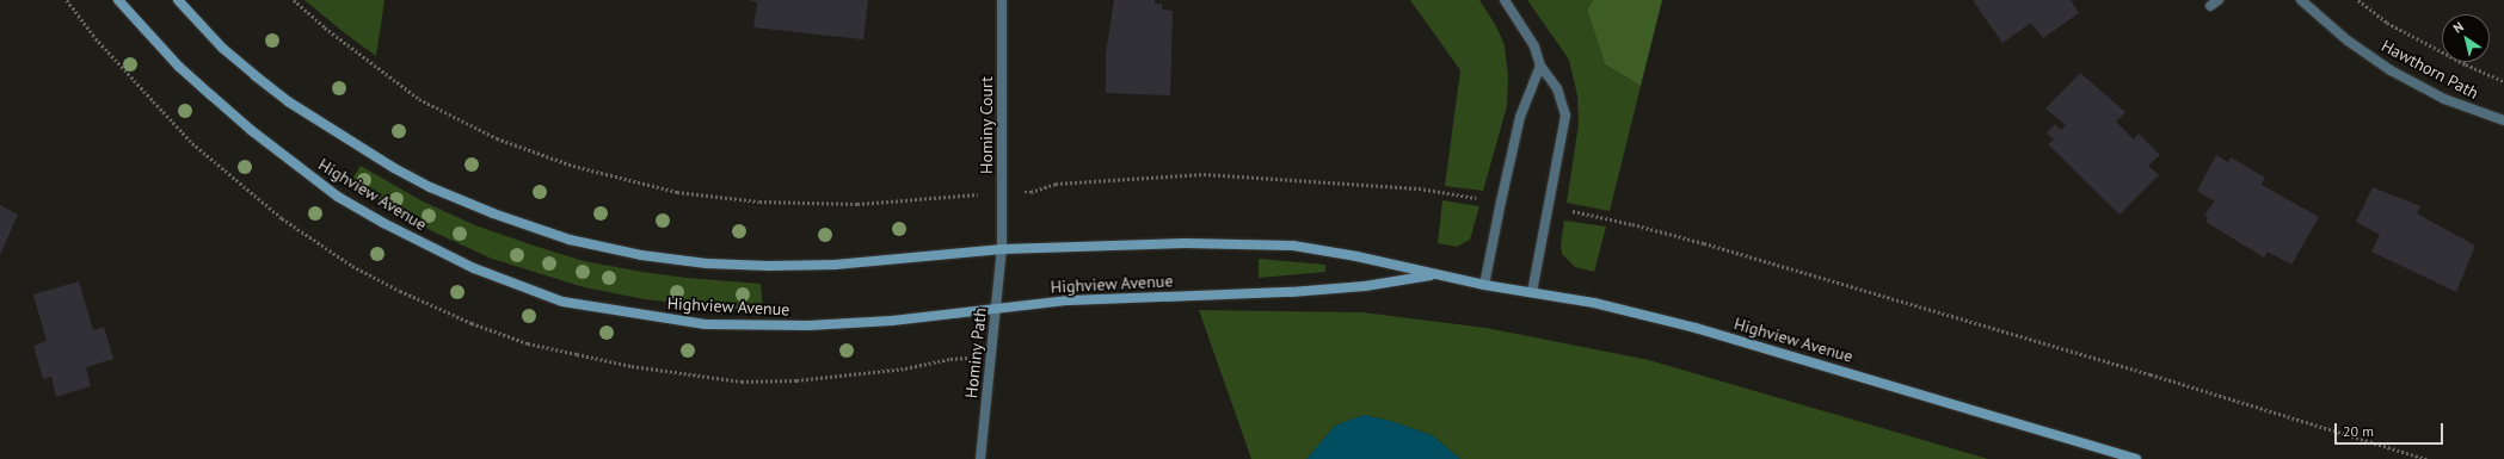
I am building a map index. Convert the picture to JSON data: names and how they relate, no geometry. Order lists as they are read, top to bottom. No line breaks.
{"streets":{"street":["Hawthorn Path","Hominy Court","Highview Avenue","Hominy Path"]},"crossings":[["Hominy Court","Highview Avenue"],["Hominy Court","Hominy Path"],["Highview Avenue","Hominy Path"]],"scale_bar":"20 m","north":"top left"}
